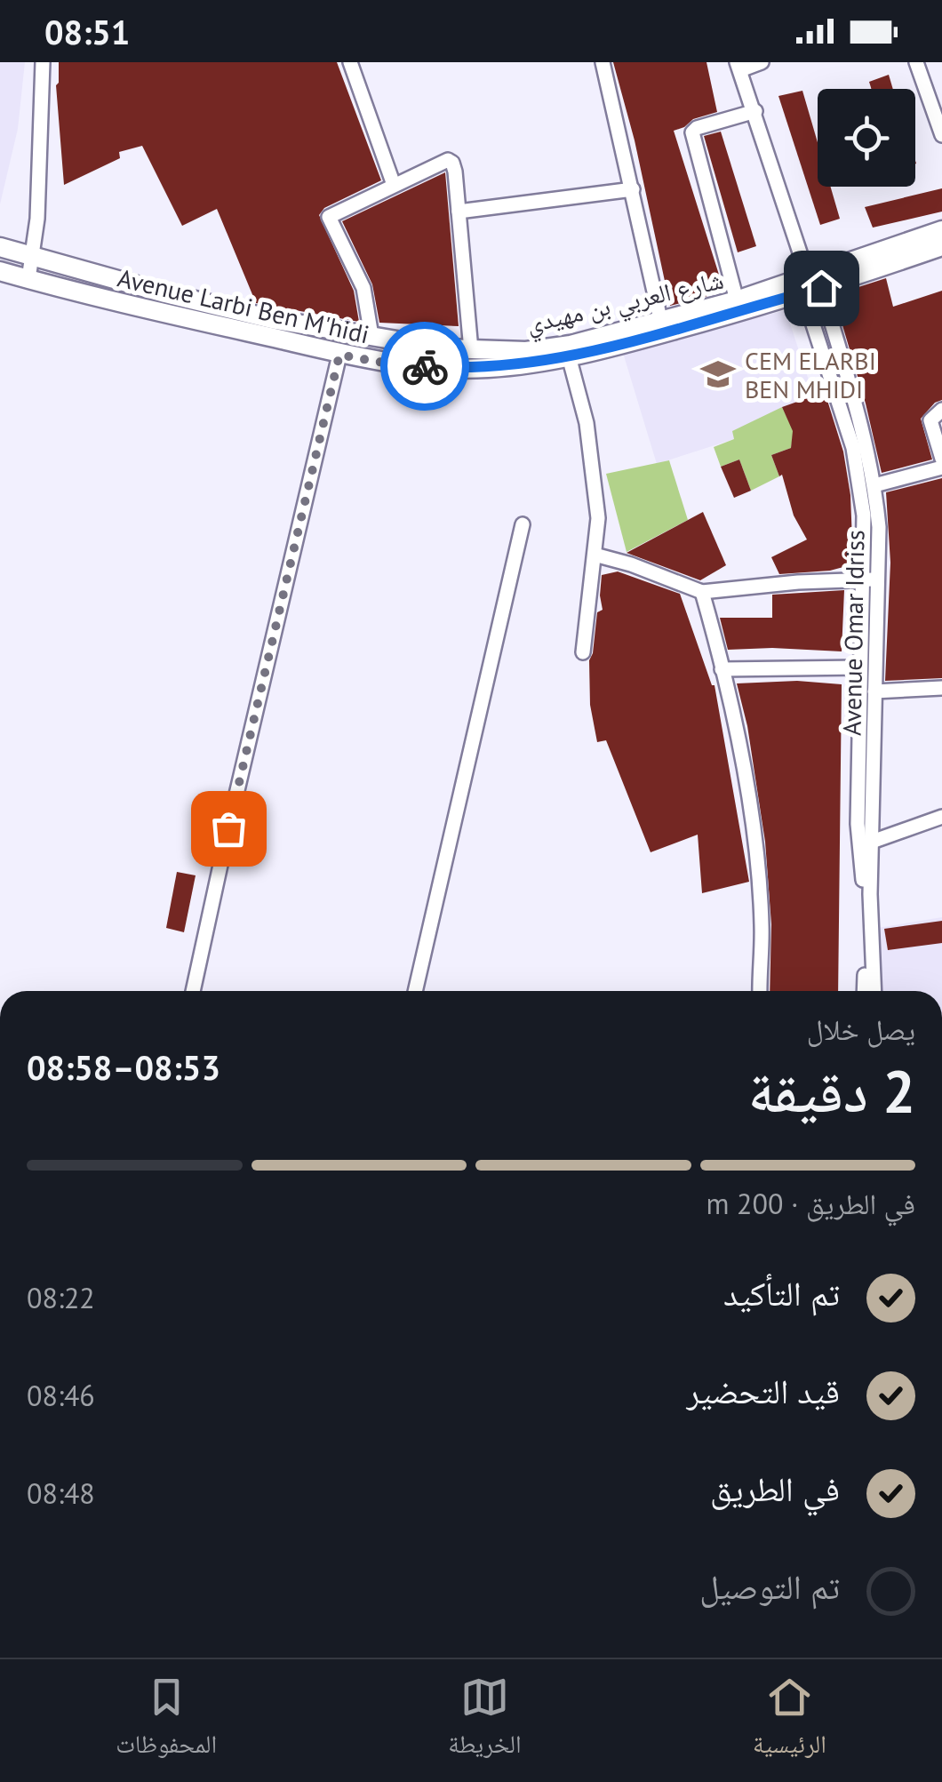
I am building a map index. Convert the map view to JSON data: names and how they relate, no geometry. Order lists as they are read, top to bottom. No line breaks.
{"streets":{"main road":["شارع العربي بن مهيدي","Avenue Larbi Ben M'hidi"],"street":["Avenue Omar Idriss"]},"crossings":[["شارع العربي بن مهيدي","Avenue Larbi Ben M'hidi"],["شارع العربي بن مهيدي","Avenue Omar Idriss"],["Avenue Larbi Ben M'hidi","Avenue Omar Idriss"]],"places":{"school or university":["CEM ELARBI BEN MHIDI"]},"page":{"status":"08:51","heading":["2 دقيقة","يصل خلال","08:53–08:58"],"bar":"في الطريق · 200 m","list":[["تم التأكيد","08:22"],["قيد التحضير","08:46"],["في الطريق","08:48"],"تم التوصيل"],"tabs":["الرئيسية","الخريطة","المحفوظات"]}}
